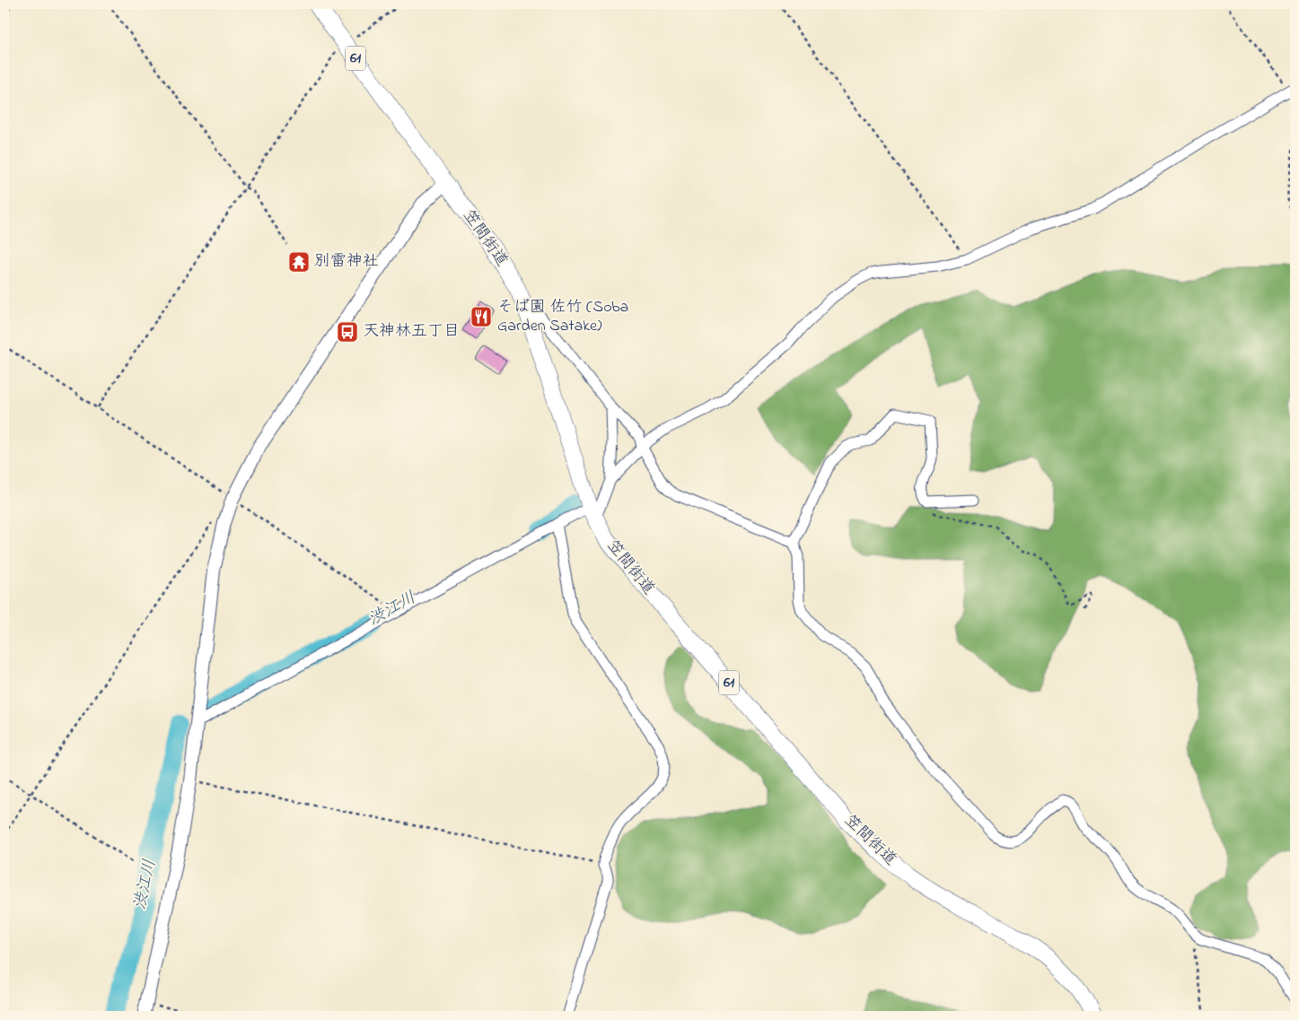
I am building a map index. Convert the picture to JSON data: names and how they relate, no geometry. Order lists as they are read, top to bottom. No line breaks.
{"streets":{"main road":["61","笠間街道"]},"water":["渋江川"],"places":{"temple":["別雷神社"],"restaurant":["そば園 佐竹 (Soba Garden Satake)"],"bus stop":["天神林五丁目"]}}
